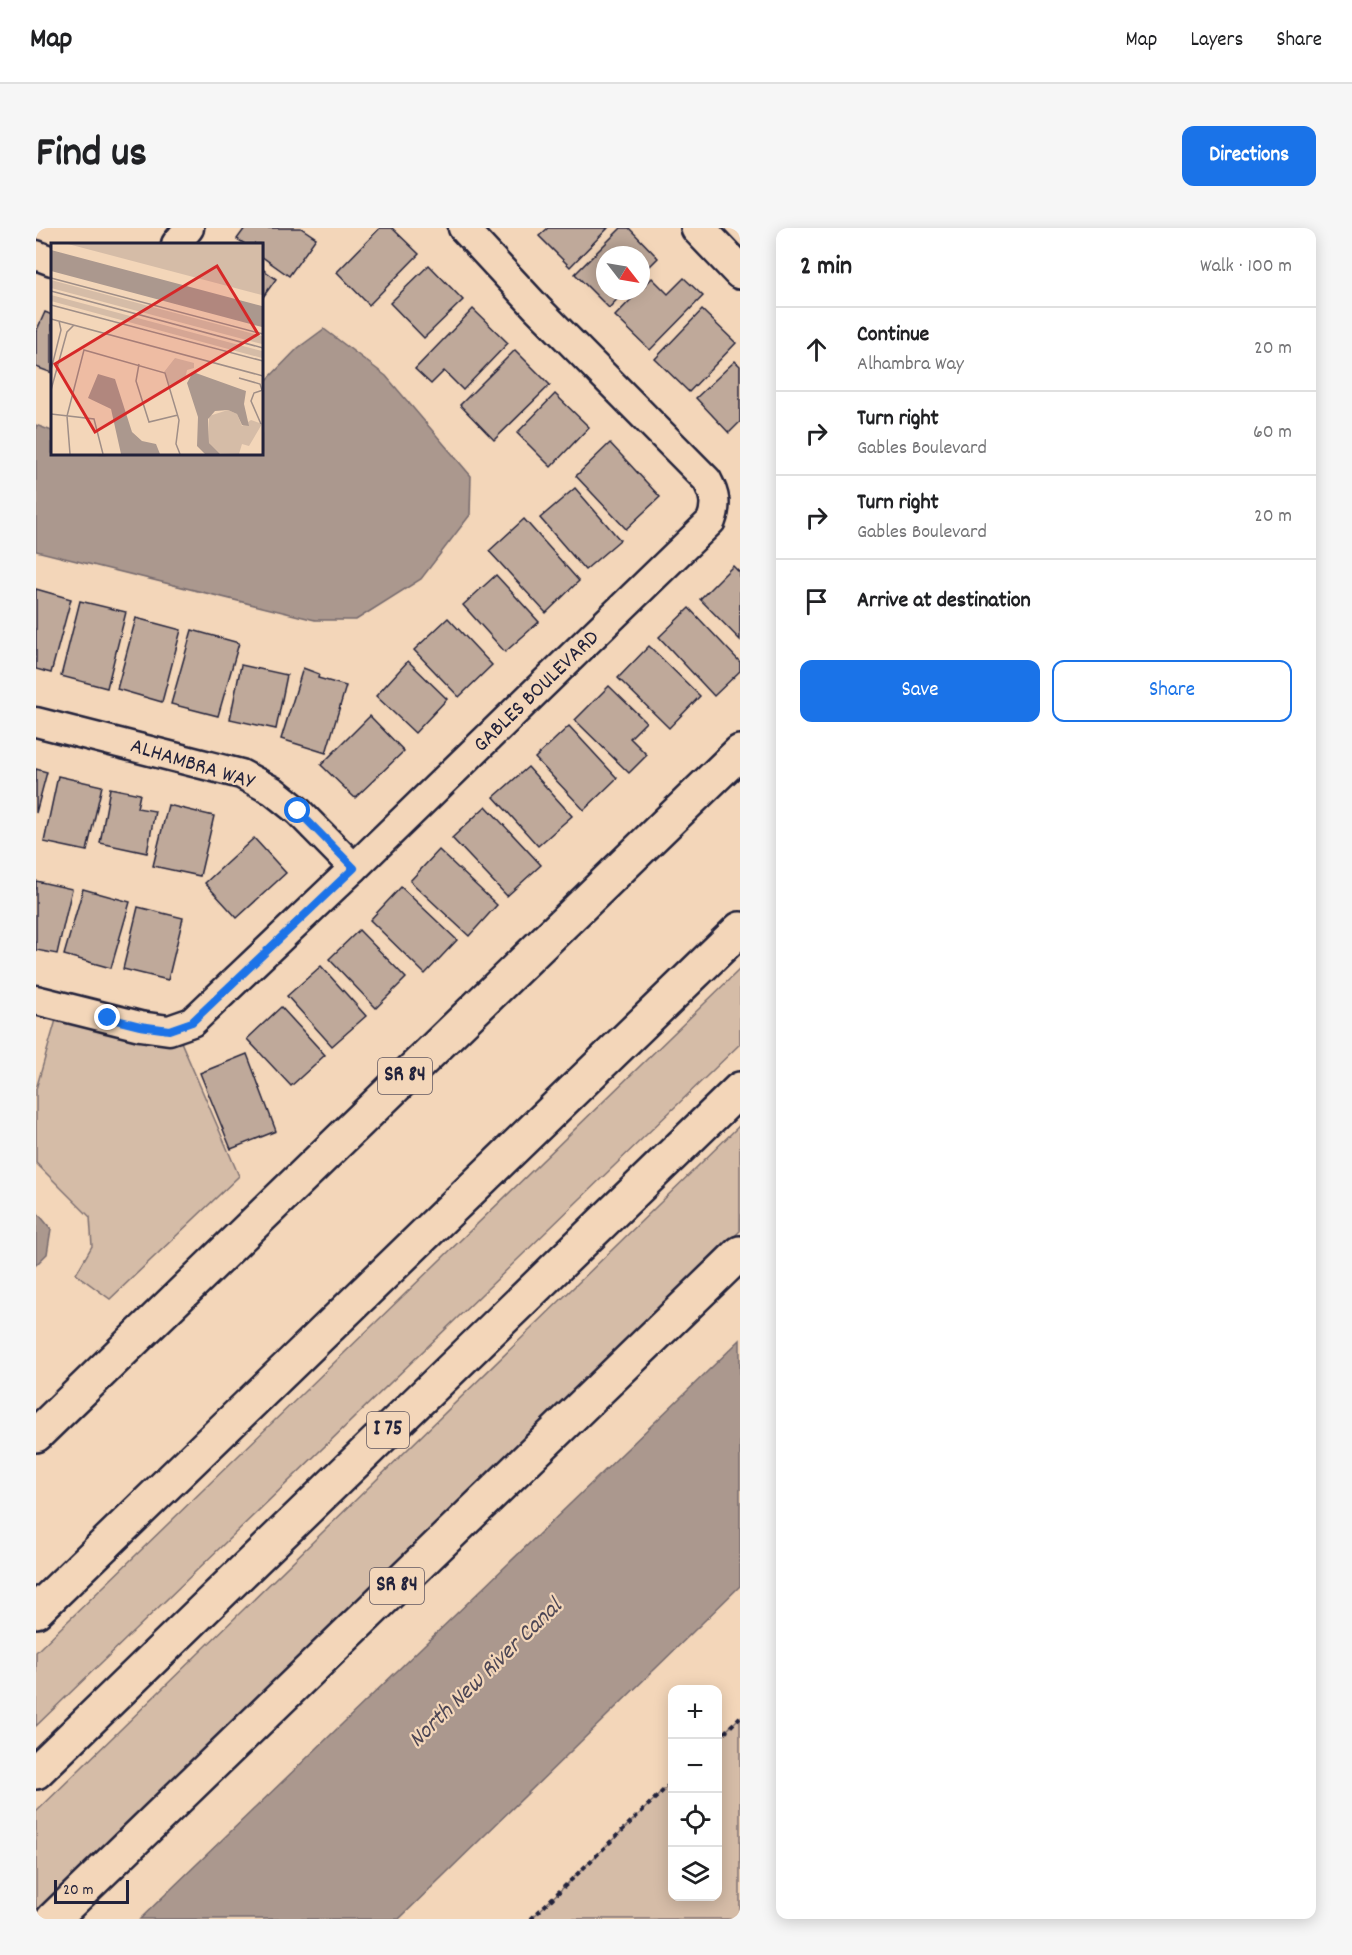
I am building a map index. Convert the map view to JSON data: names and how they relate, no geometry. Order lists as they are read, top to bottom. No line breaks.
{"streets":{"main road":["SR 84","I 75"],"street":["GABLES BOULEVARD","ALHAMBRA WAY"]},"crossings":[["GABLES BOULEVARD","ALHAMBRA WAY"]],"water":["North New River Canal"],"scale_bar":"20 m","north":"bottom right","page":{"header":"Map","nav":["Map","Layers","Share"],"title":"Find us","buttons":["Directions",["Save","Share"]],"heading":["2 min","Walk · 100 m"],"list":[["Continue","Alhambra Way","20 m"],["Turn right","Gables Boulevard","60 m"],["Turn right","Gables Boulevard","20 m"],"Arrive at destination"],"map_buttons":["+","−"],"scale":"20 m"}}
